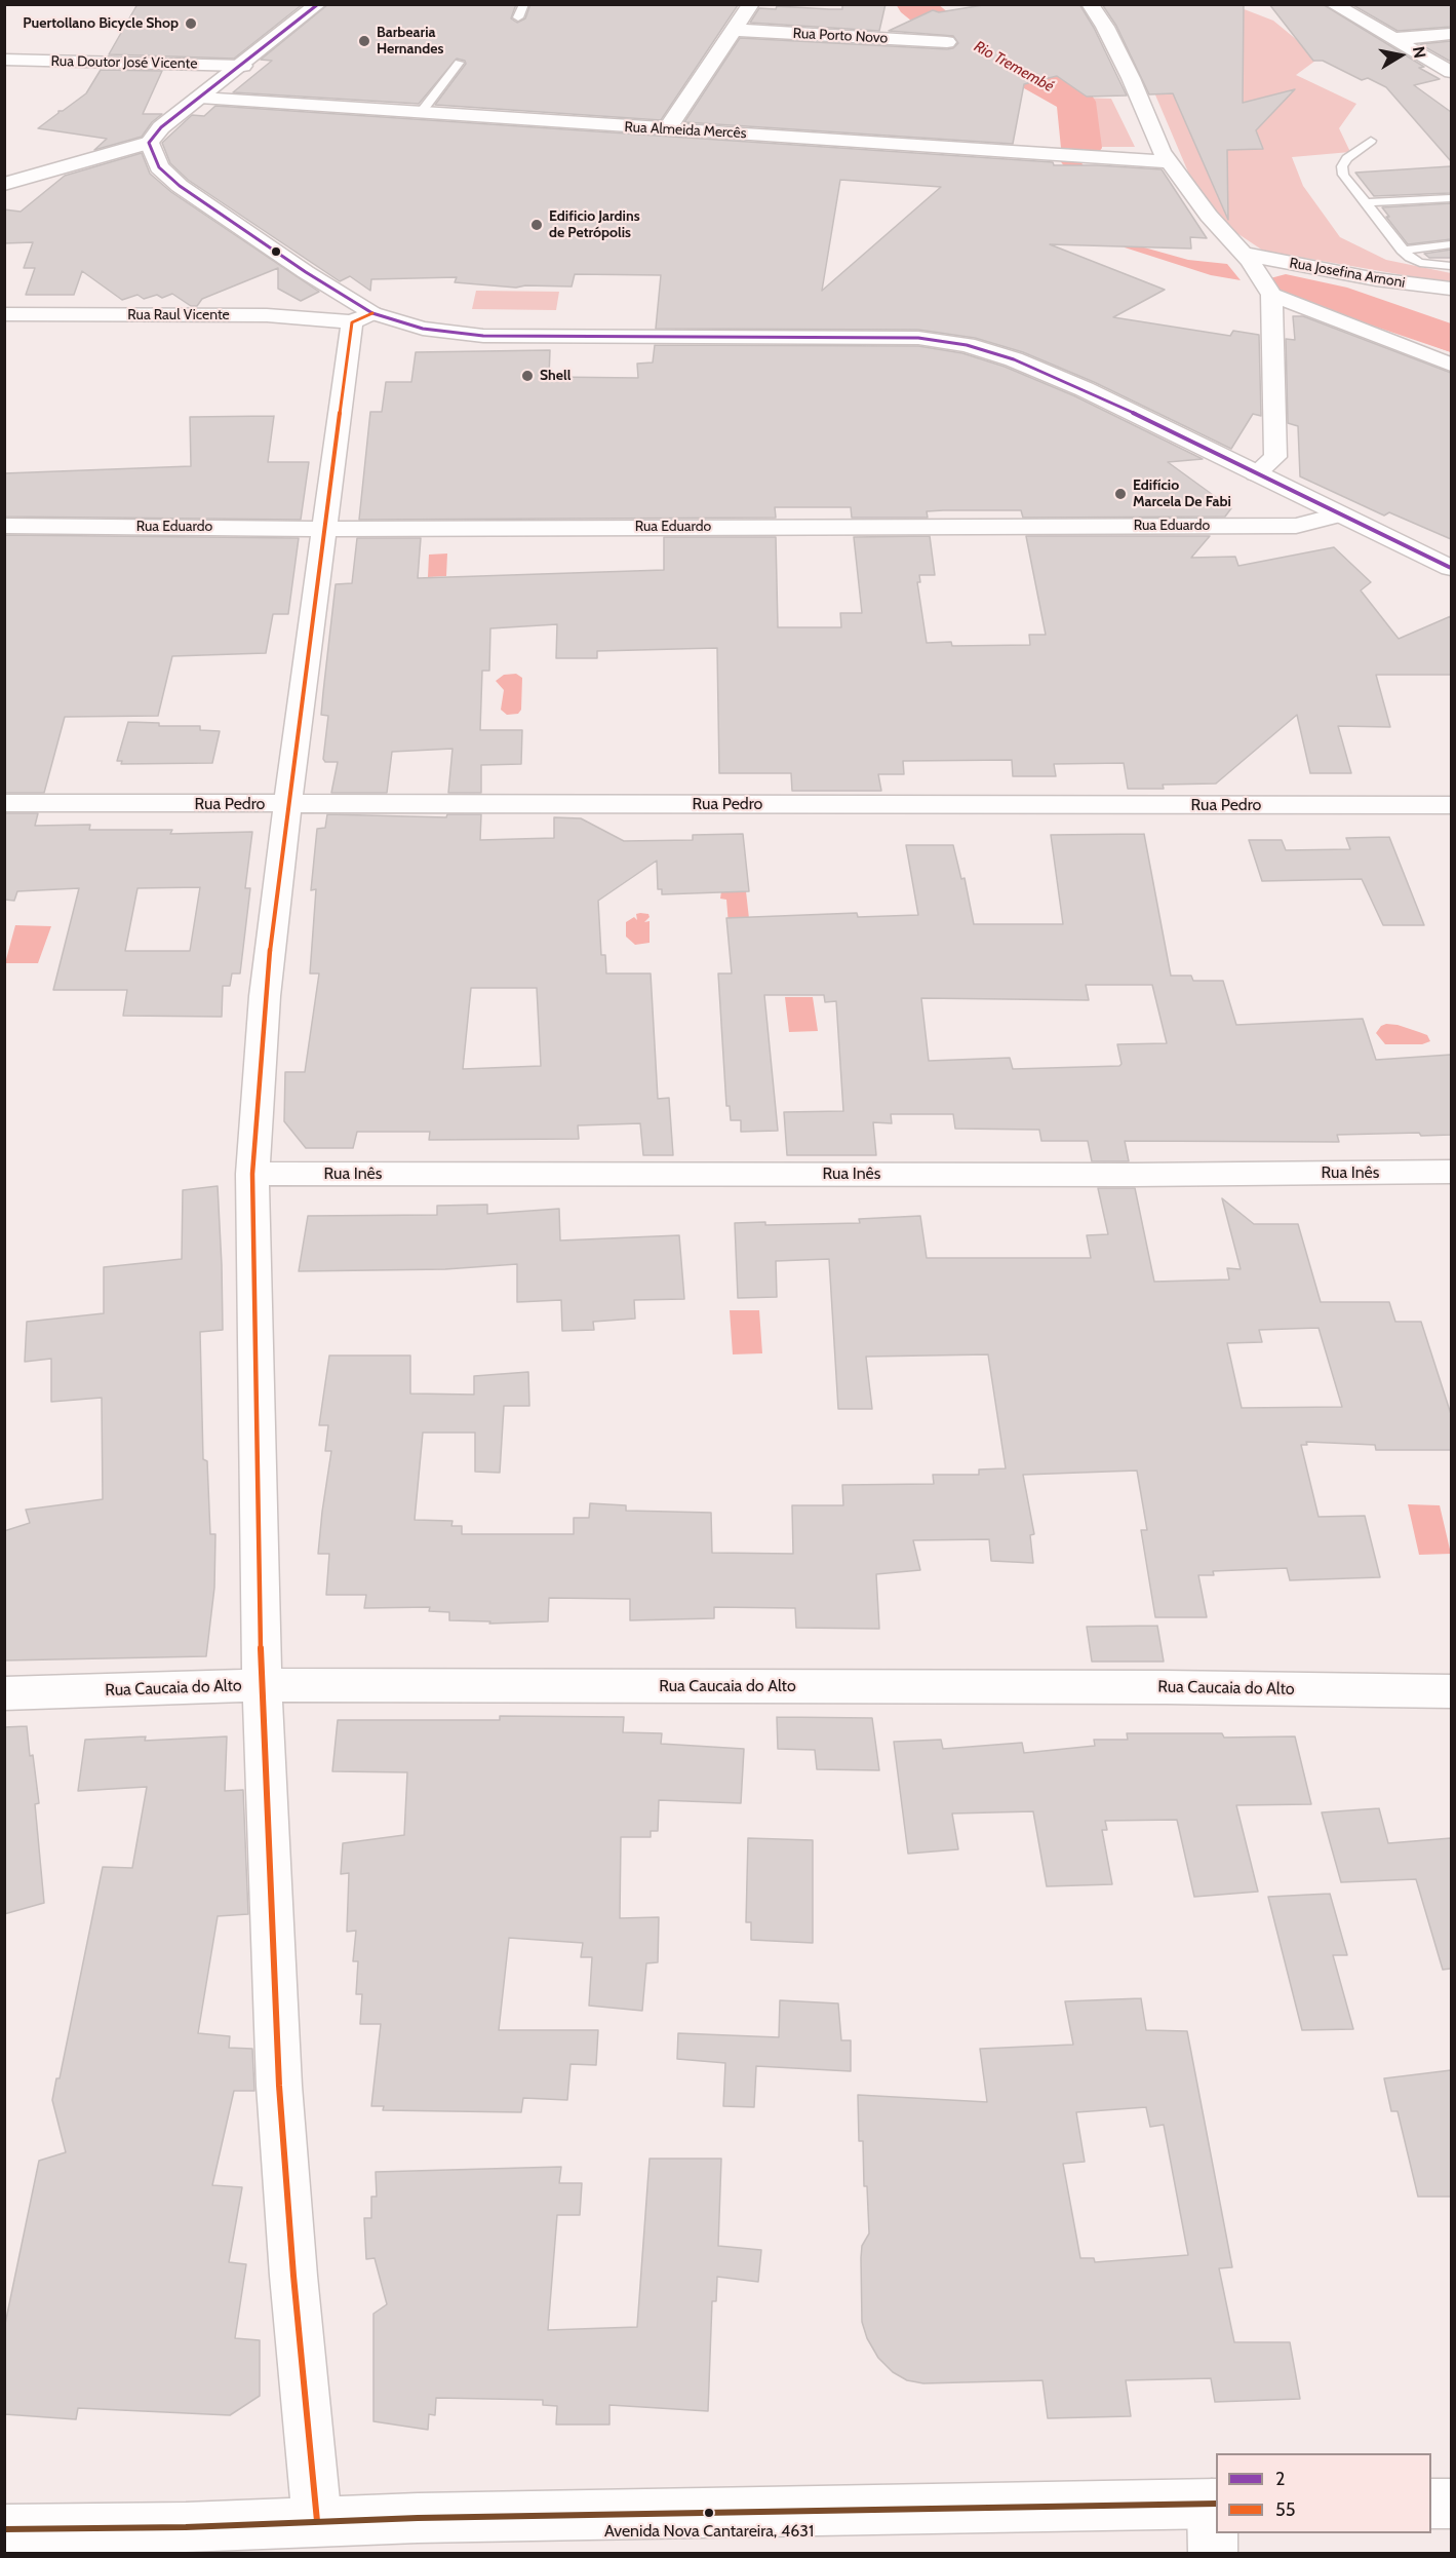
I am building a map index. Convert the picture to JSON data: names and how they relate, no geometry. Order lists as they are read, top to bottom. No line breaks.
{"streets":{"street":["Rua Porto Novo","Rua Doutor José Vicente","Rua Almeida Mercês","Rua Josefina Arnoni","Rua Raul Vicente","Rua Eduardo","Rua Pedro","Rua Inês","Rua Caucaia do Alto"]},"water":["Rio Tremembé"],"places":["Puertollano Bicycle Shop","Barbearia Hernandes","Edificio Jardins de Petrópolis","Shell","Edifício Marcela De Fabi","Avenida Nova Cantareira, 4631"],"lines":["transit line 2","transit line 55"],"legend":["2","55"],"north":"right"}
